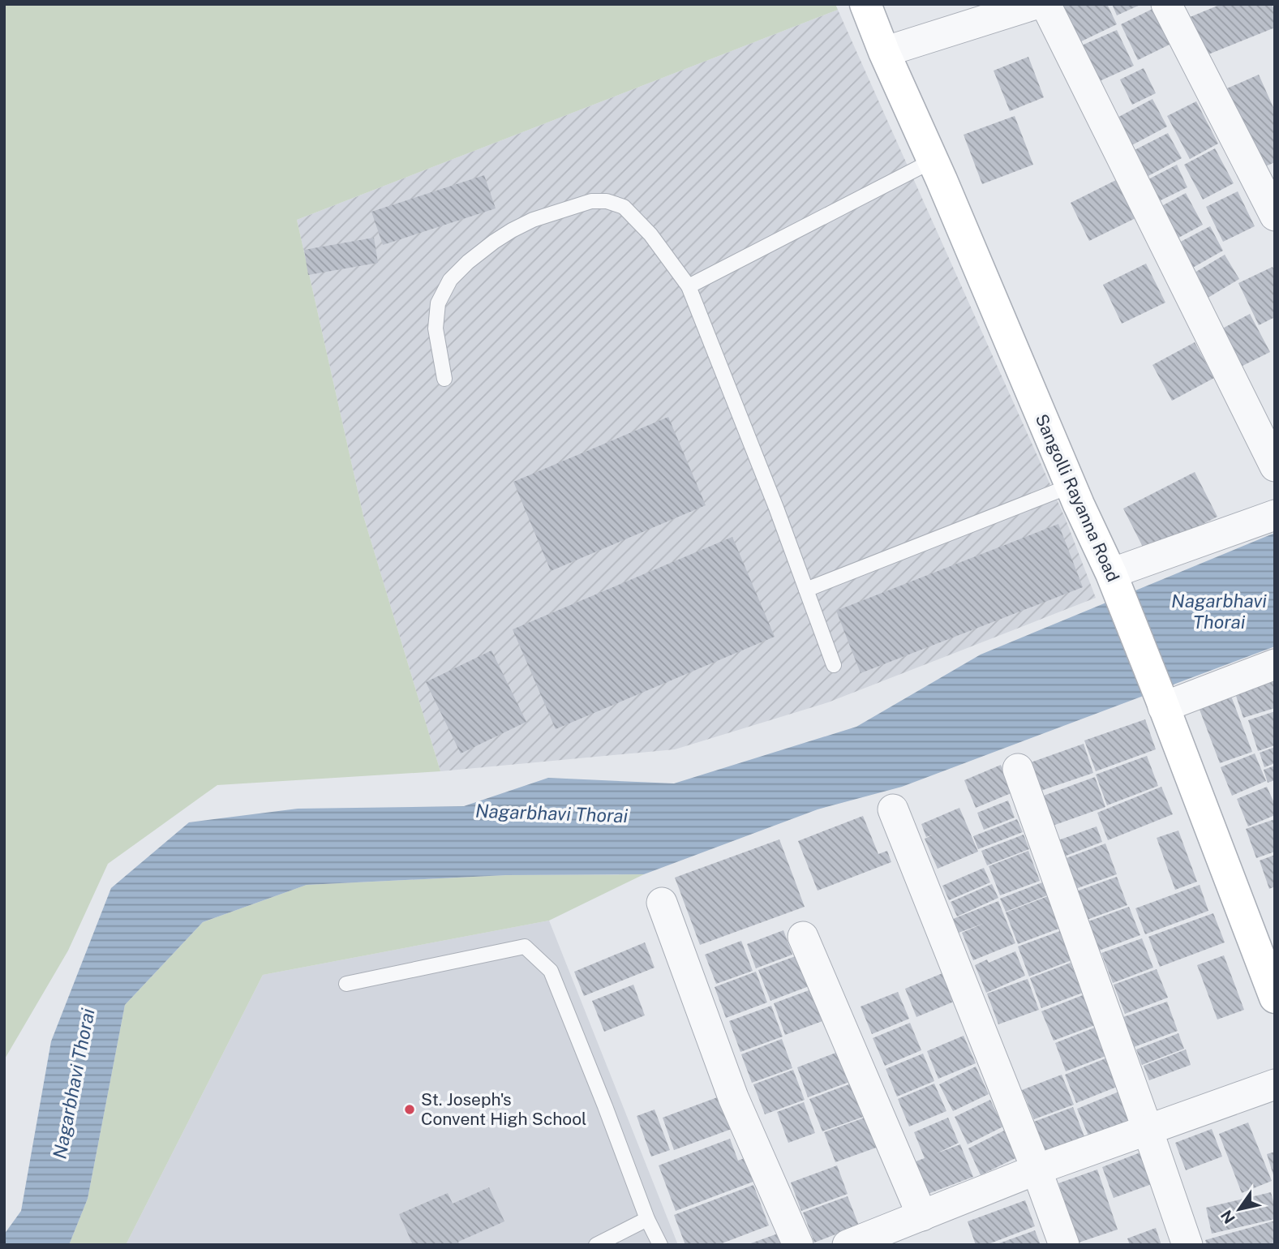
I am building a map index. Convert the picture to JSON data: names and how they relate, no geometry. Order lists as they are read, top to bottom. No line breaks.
{"streets":{"street":["Sangolli Rayanna Road"]},"water":["Nagarbhavi Thorai"],"places":["St. Joseph's Convent High School"],"north":"bottom left"}
